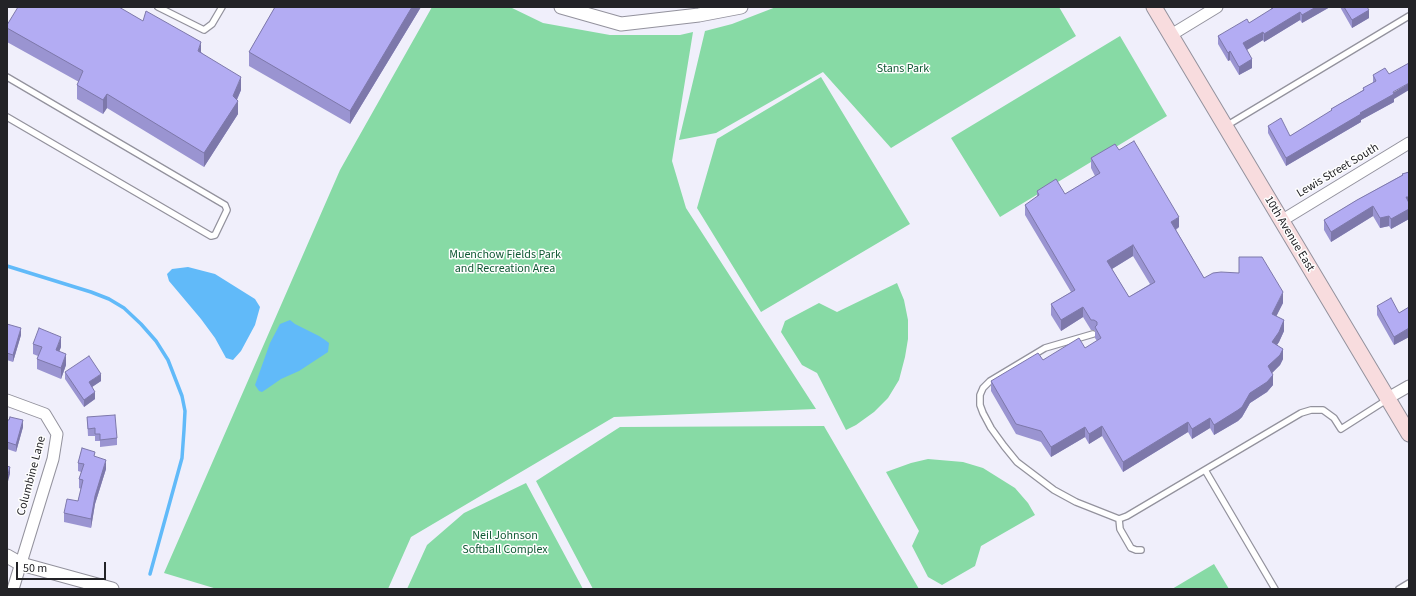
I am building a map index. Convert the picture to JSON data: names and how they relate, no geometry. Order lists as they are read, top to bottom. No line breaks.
{"streets":{"main road":["10th Avenue East"],"street":["Lewis Street South","Columbine Lane"]},"crossings":[["Lewis Street South","10th Avenue East"]],"parks":["Stans Park","Muenchow Fields Park and Recreation Area","Neil Johnson Softball Complex"],"scale_bar":"50 m"}
